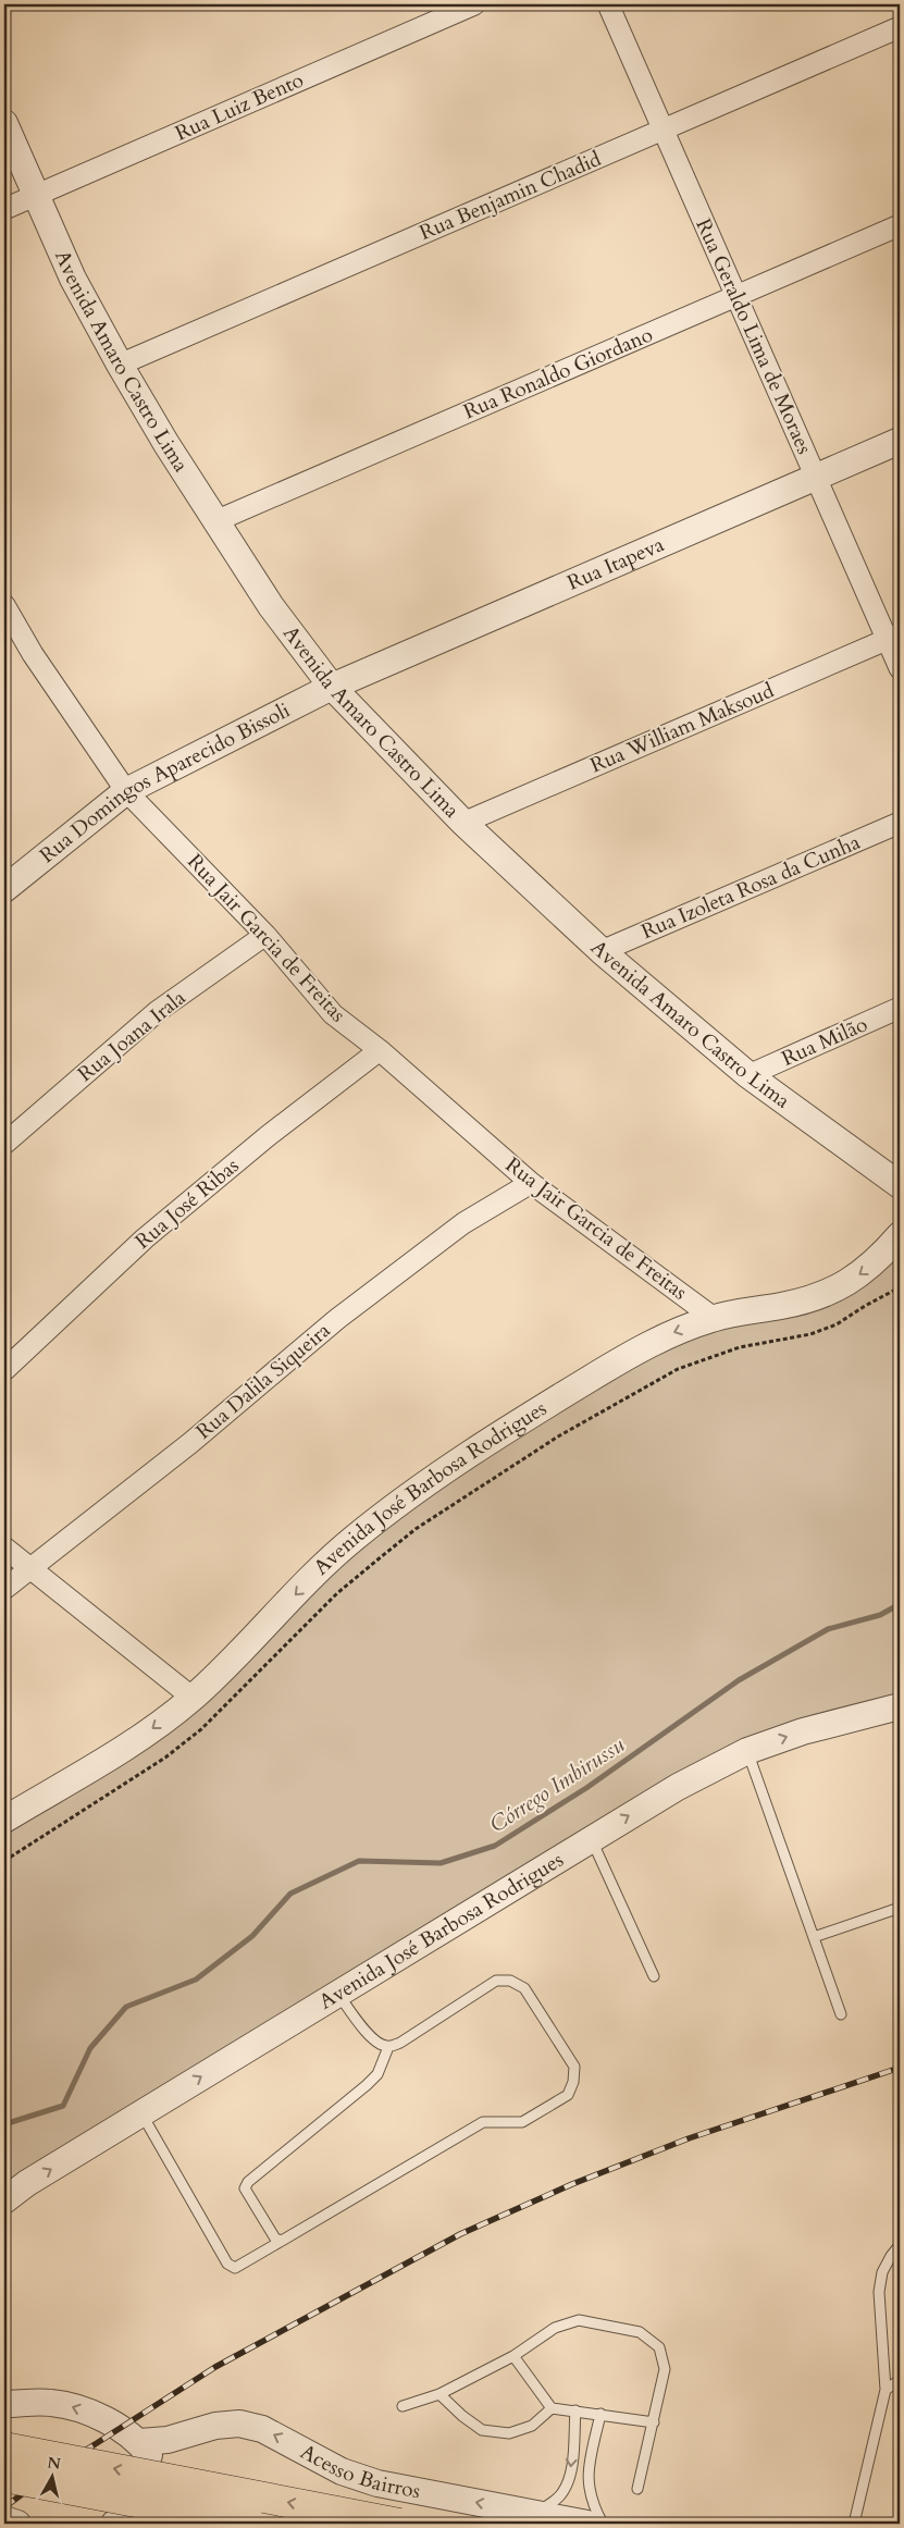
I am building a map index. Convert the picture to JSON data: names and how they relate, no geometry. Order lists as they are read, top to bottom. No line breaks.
{"streets":{"street":["Rua Luiz Bento","Rua Benjamin Chadid","Rua Geraldo Lima de Moraes","Avenida Amaro Castro Lima","Rua Ronaldo Giordano","Rua Itapeva","Rua William Maksoud","Rua Domingos Aparecido Bissoli","Rua Izoleta Rosa da Cunha","Rua Jair Garcia de Freitas","Rua Joana Irala","Rua Milão","Rua José Ribas","Rua Dalila Siqueira","Avenida José Barbosa Rodrigues","Acesso Bairros"]},"crossings":[["Rua Luiz Bento","Avenida Amaro Castro Lima"],["Rua Benjamin Chadid","Rua Geraldo Lima de Moraes"],["Rua Benjamin Chadid","Avenida Amaro Castro Lima"],["Rua Geraldo Lima de Moraes","Rua Ronaldo Giordano"],["Rua Geraldo Lima de Moraes","Rua Itapeva"],["Rua Geraldo Lima de Moraes","Rua William Maksoud"],["Avenida Amaro Castro Lima","Rua Ronaldo Giordano"],["Avenida Amaro Castro Lima","Rua Itapeva"],["Avenida Amaro Castro Lima","Rua William Maksoud"],["Avenida Amaro Castro Lima","Rua Domingos Aparecido Bissoli"],["Avenida Amaro Castro Lima","Rua Izoleta Rosa da Cunha"],["Avenida Amaro Castro Lima","Rua Milão"],["Rua Itapeva","Rua Domingos Aparecido Bissoli"],["Rua Domingos Aparecido Bissoli","Rua Jair Garcia de Freitas"],["Rua Jair Garcia de Freitas","Rua Joana Irala"],["Rua Jair Garcia de Freitas","Rua José Ribas"],["Rua Jair Garcia de Freitas","Rua Dalila Siqueira"],["Rua Jair Garcia de Freitas","Avenida José Barbosa Rodrigues"]],"one_way":["Acesso Bairros"],"water":["Córrego Imbirussu"],"north":"top"}
